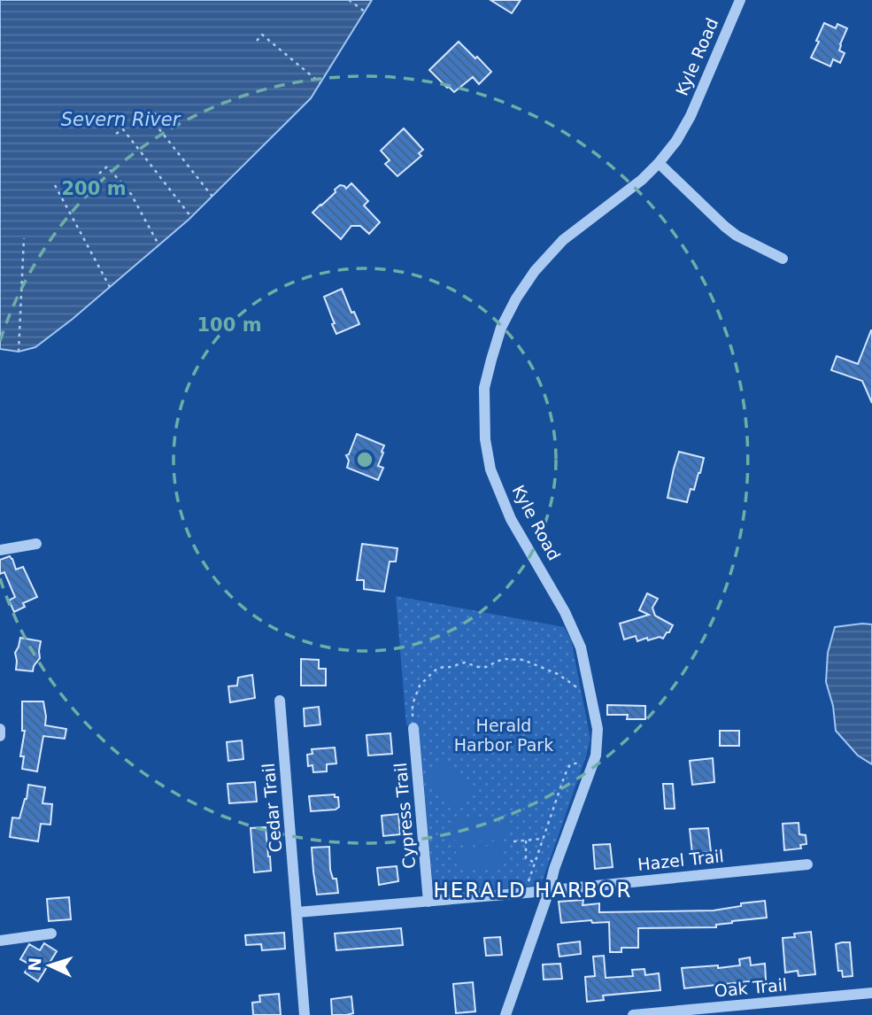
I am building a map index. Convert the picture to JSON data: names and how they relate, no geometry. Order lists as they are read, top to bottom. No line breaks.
{"streets":{"street":["Kyle Road","Cedar Trail","Cypress Trail","Hazel Trail","Oak Trail"]},"crossings":[["Kyle Road","Hazel Trail"],["Cedar Trail","Hazel Trail"],["Cypress Trail","Hazel Trail"]],"districts":["HERALD HARBOR"],"water":["Severn River"],"parks":["Herald Harbor Park"],"north":"left","rings":["200 m","100 m"]}
